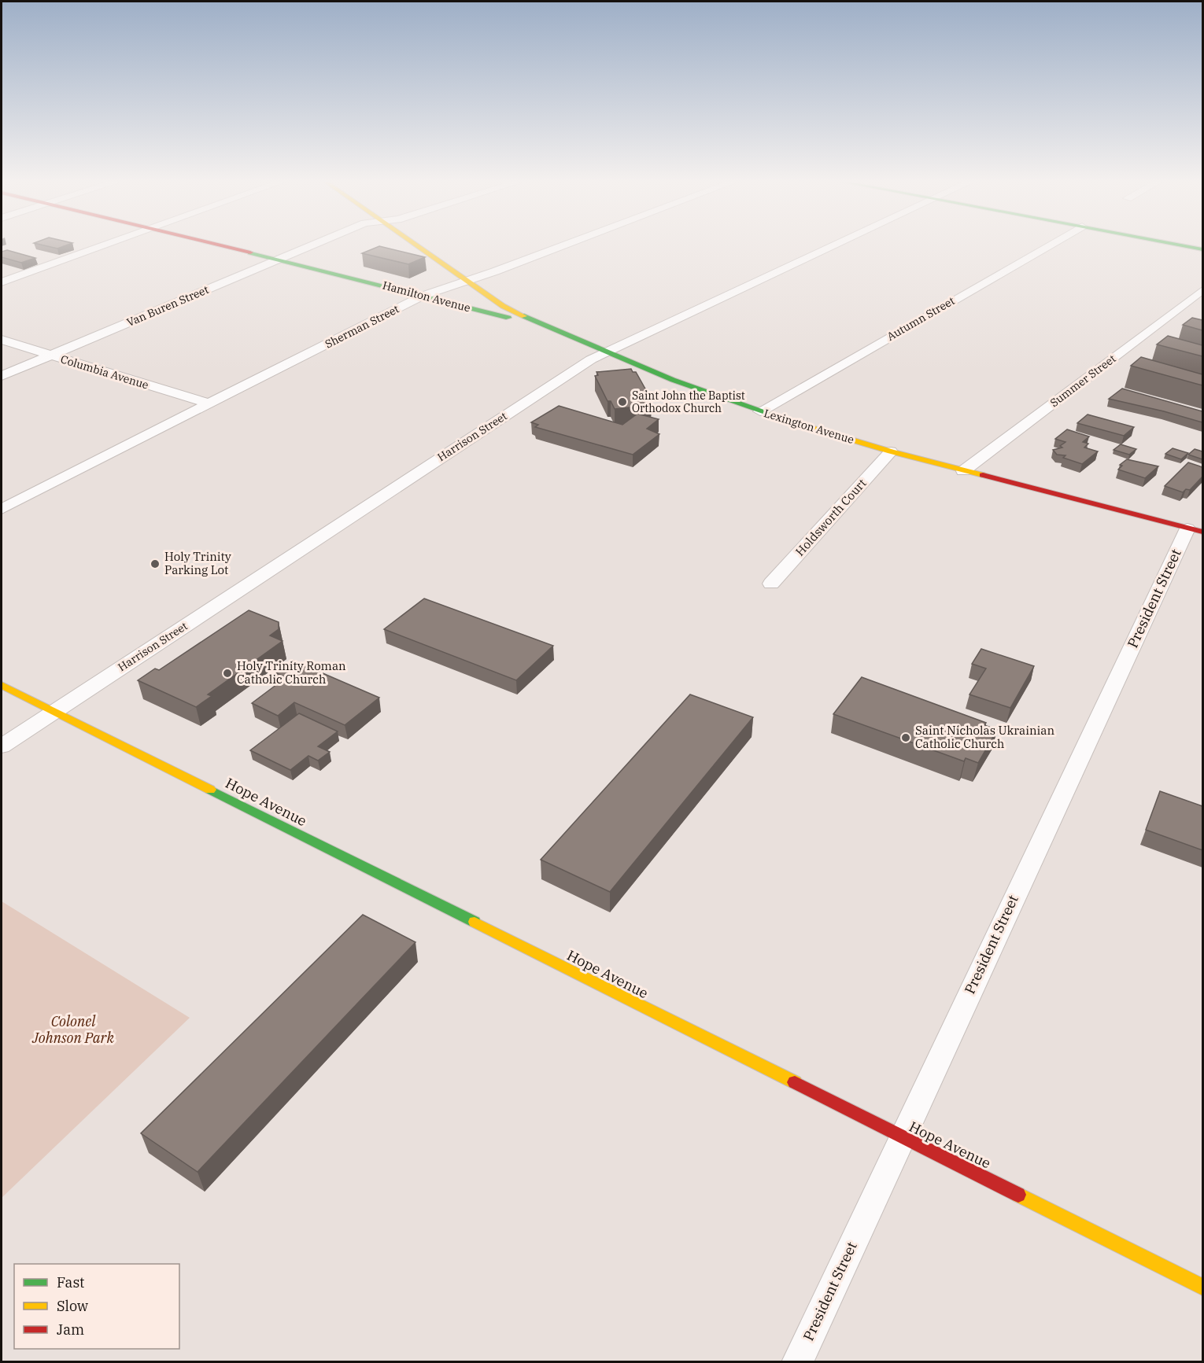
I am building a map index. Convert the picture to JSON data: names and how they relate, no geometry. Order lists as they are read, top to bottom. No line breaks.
{"streets":{"main road":["Hamilton Avenue","Lexington Avenue","Hope Avenue"],"street":["Van Buren Street","Autumn Street","Sherman Street","Columbia Avenue","Summer Street","Harrison Street","Holdsworth Court","President Street"]},"crossings":[["Hamilton Avenue","Van Buren Street"],["Hamilton Avenue","Sherman Street"],["Hamilton Avenue","Lexington Avenue"],["Van Buren Street","Columbia Avenue"],["Autumn Street","Lexington Avenue"],["Sherman Street","Columbia Avenue"],["Sherman Street","Lexington Avenue"],["Summer Street","Lexington Avenue"],["Lexington Avenue","Harrison Street"],["Lexington Avenue","Holdsworth Court"],["Lexington Avenue","President Street"],["Harrison Street","Hope Avenue"],["President Street","Hope Avenue"]],"parks":["Colonel Johnson Park"],"places":["Saint John the Baptist Orthodox Church","Holy Trinity Parking Lot","Holy Trinity Roman Catholic Church","Saint Nicholas Ukrainian Catholic Church"],"legend":["Fast","Slow","Jam"]}
